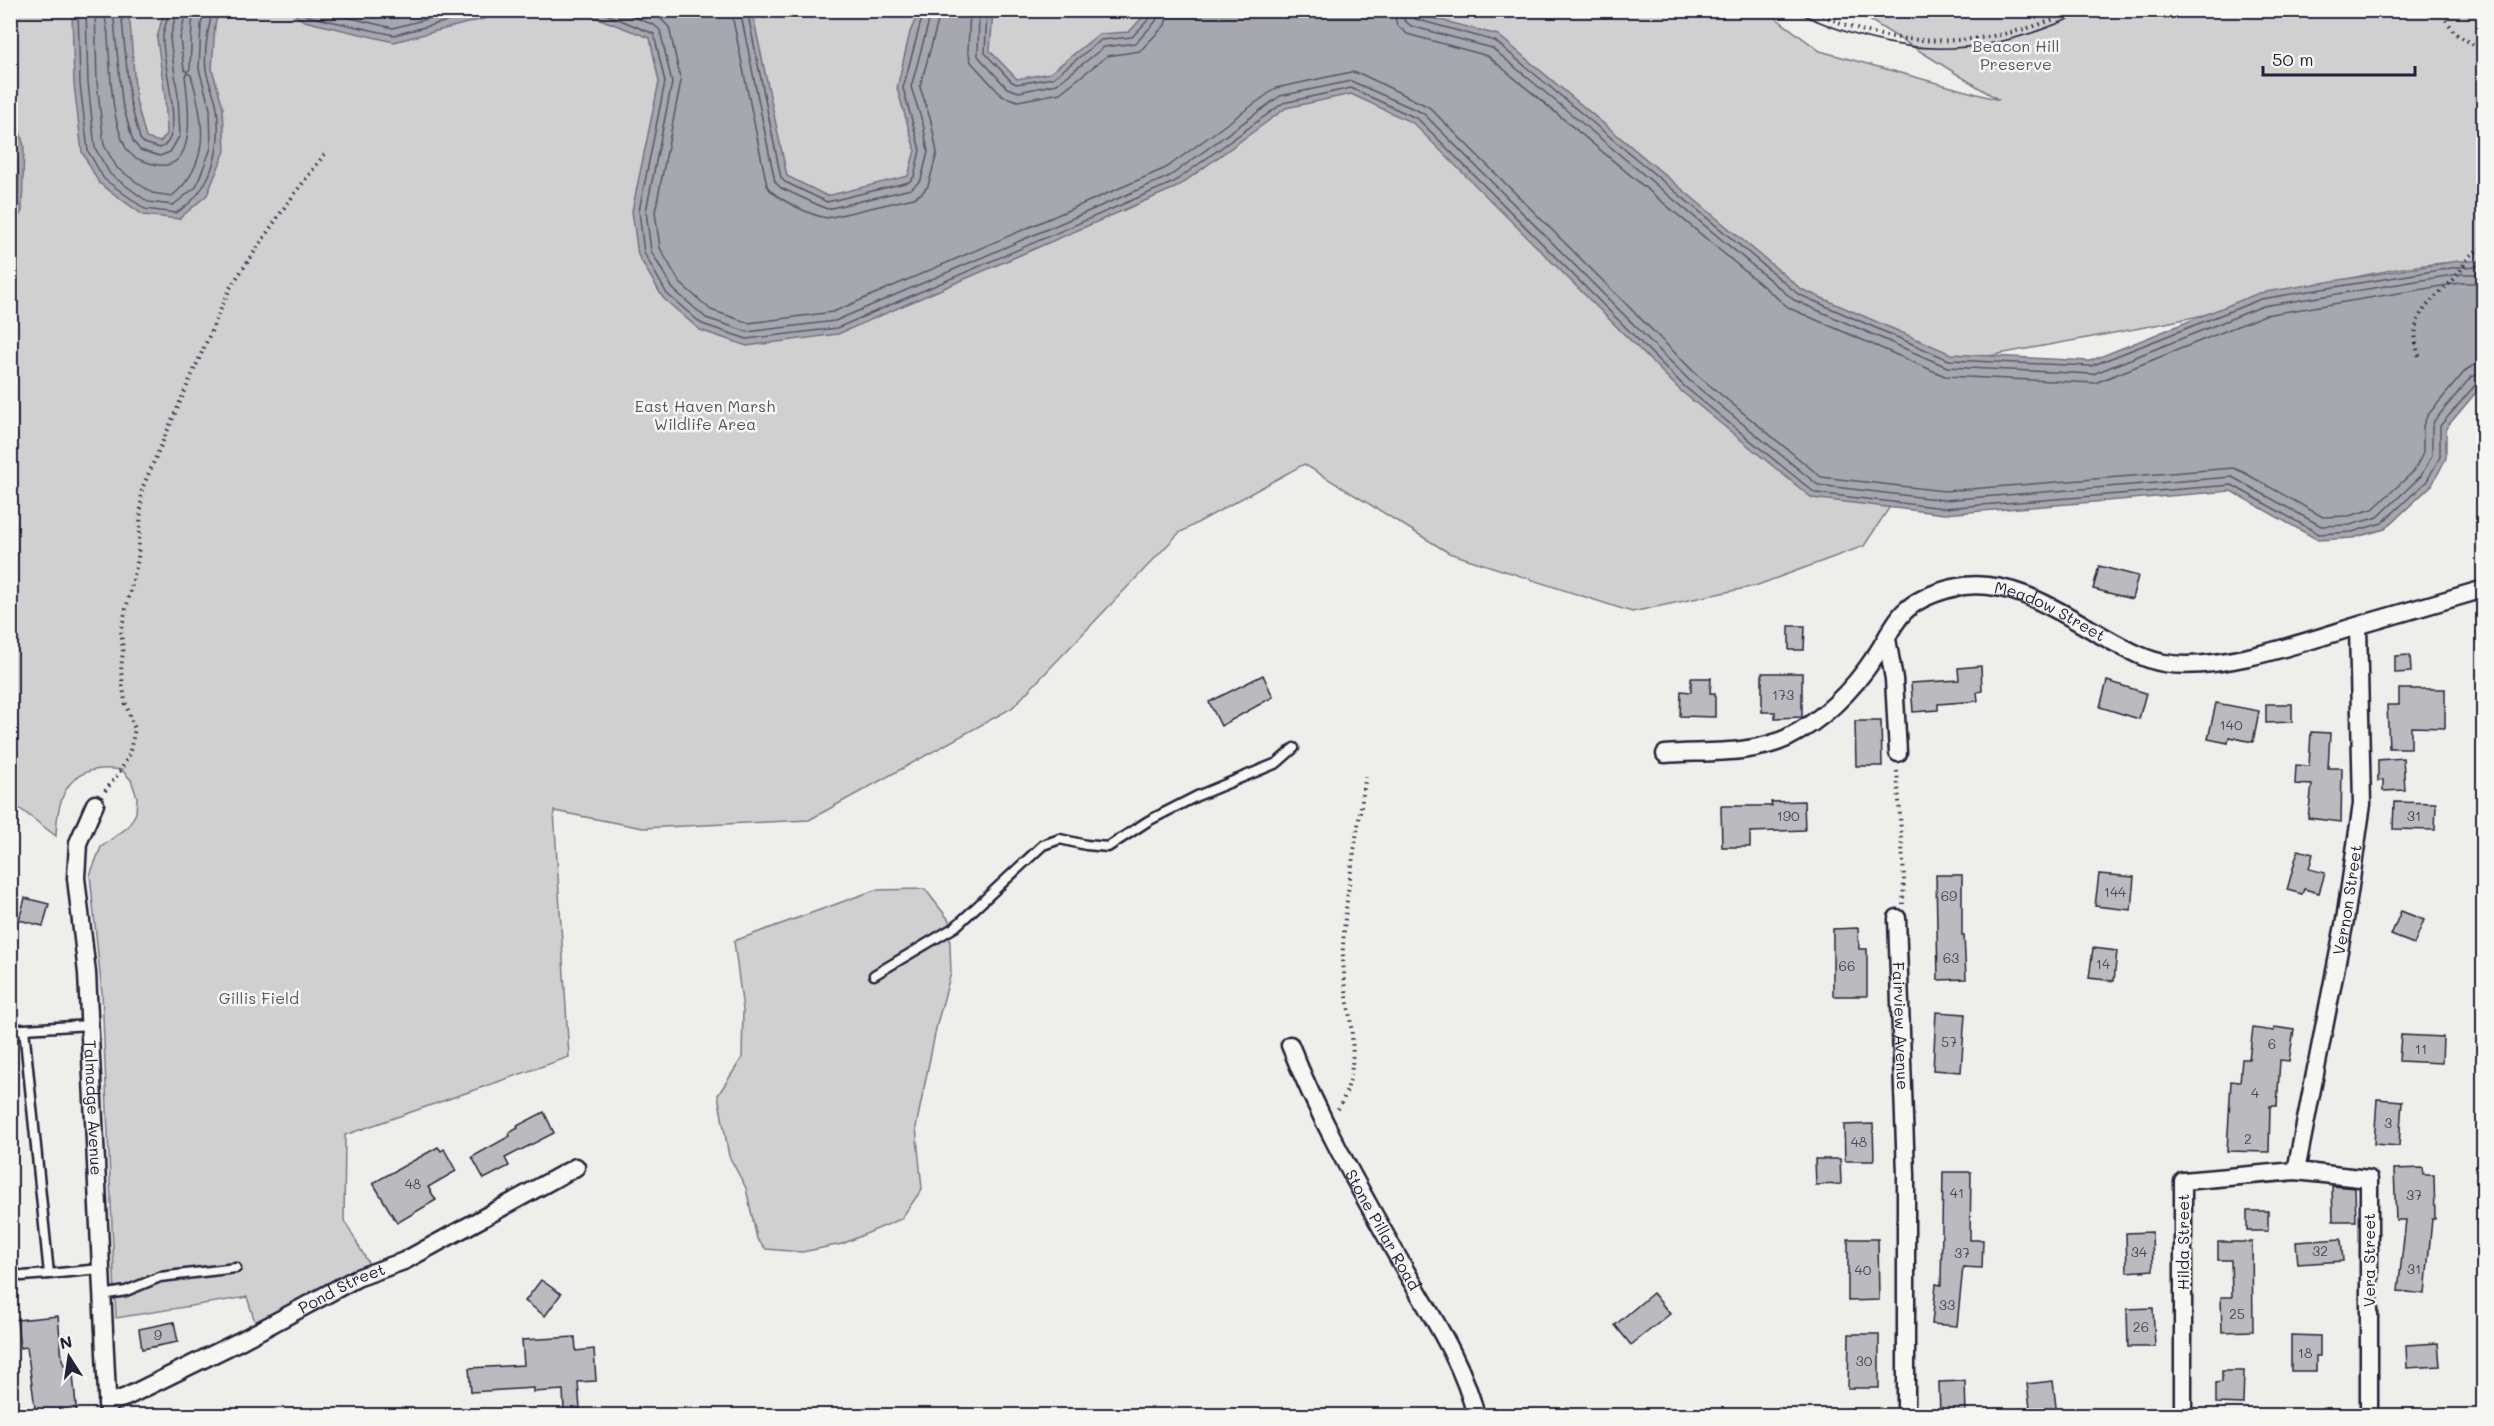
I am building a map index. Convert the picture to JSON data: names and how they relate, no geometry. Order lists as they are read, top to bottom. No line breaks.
{"streets":{"street":["Meadow Street","Vernon Street","Fairview Avenue","Talmadge Avenue","Stone Pillar Road","Hilda Street","Vera Street","Pond Street"]},"crossings":[["Meadow Street","Vernon Street"],["Vernon Street","Hilda Street"],["Vernon Street","Vera Street"],["Talmadge Avenue","Pond Street"],["Hilda Street","Vera Street"]],"parks":["Beacon Hill Preserve","East Haven Marsh Wildlife Area","Gillis Field"],"house_numbers":["173","140","190","31","144","69","63","14","66","57","6","11","4","3","2","48","48","41","37","32","34","37","31","40","33","25","26","9","18","30"],"scale_bar":"50 m","north":"top"}
